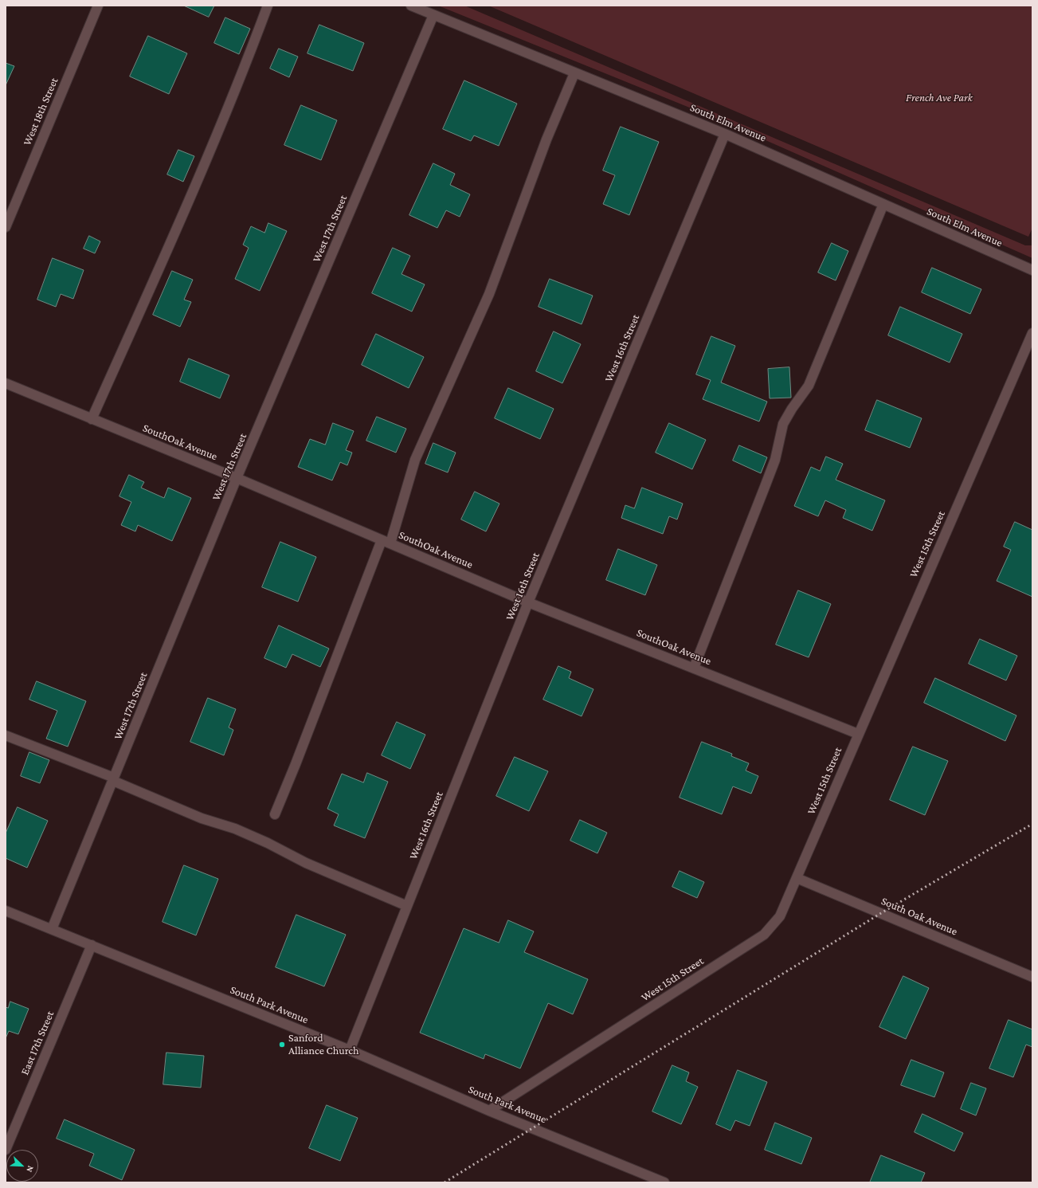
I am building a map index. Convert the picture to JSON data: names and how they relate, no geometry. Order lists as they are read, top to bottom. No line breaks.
{"streets":{"street":["West 18th Street","South Elm Avenue","West 17th Street","West 16th Street","SouthOak Avenue","West 15th Street","South Oak Avenue","South Park Avenue","East 17th Street"]},"crossings":[["South Elm Avenue","West 17th Street"],["South Elm Avenue","West 16th Street"],["West 17th Street","SouthOak Avenue"],["West 17th Street","South Park Avenue"],["West 16th Street","SouthOak Avenue"],["West 16th Street","South Park Avenue"],["SouthOak Avenue","West 15th Street"],["West 15th Street","South Oak Avenue"],["West 15th Street","South Park Avenue"],["South Park Avenue","East 17th Street"]],"parks":["French Ave Park"],"places":["Sanford Alliance Church"],"north":"bottom right"}
